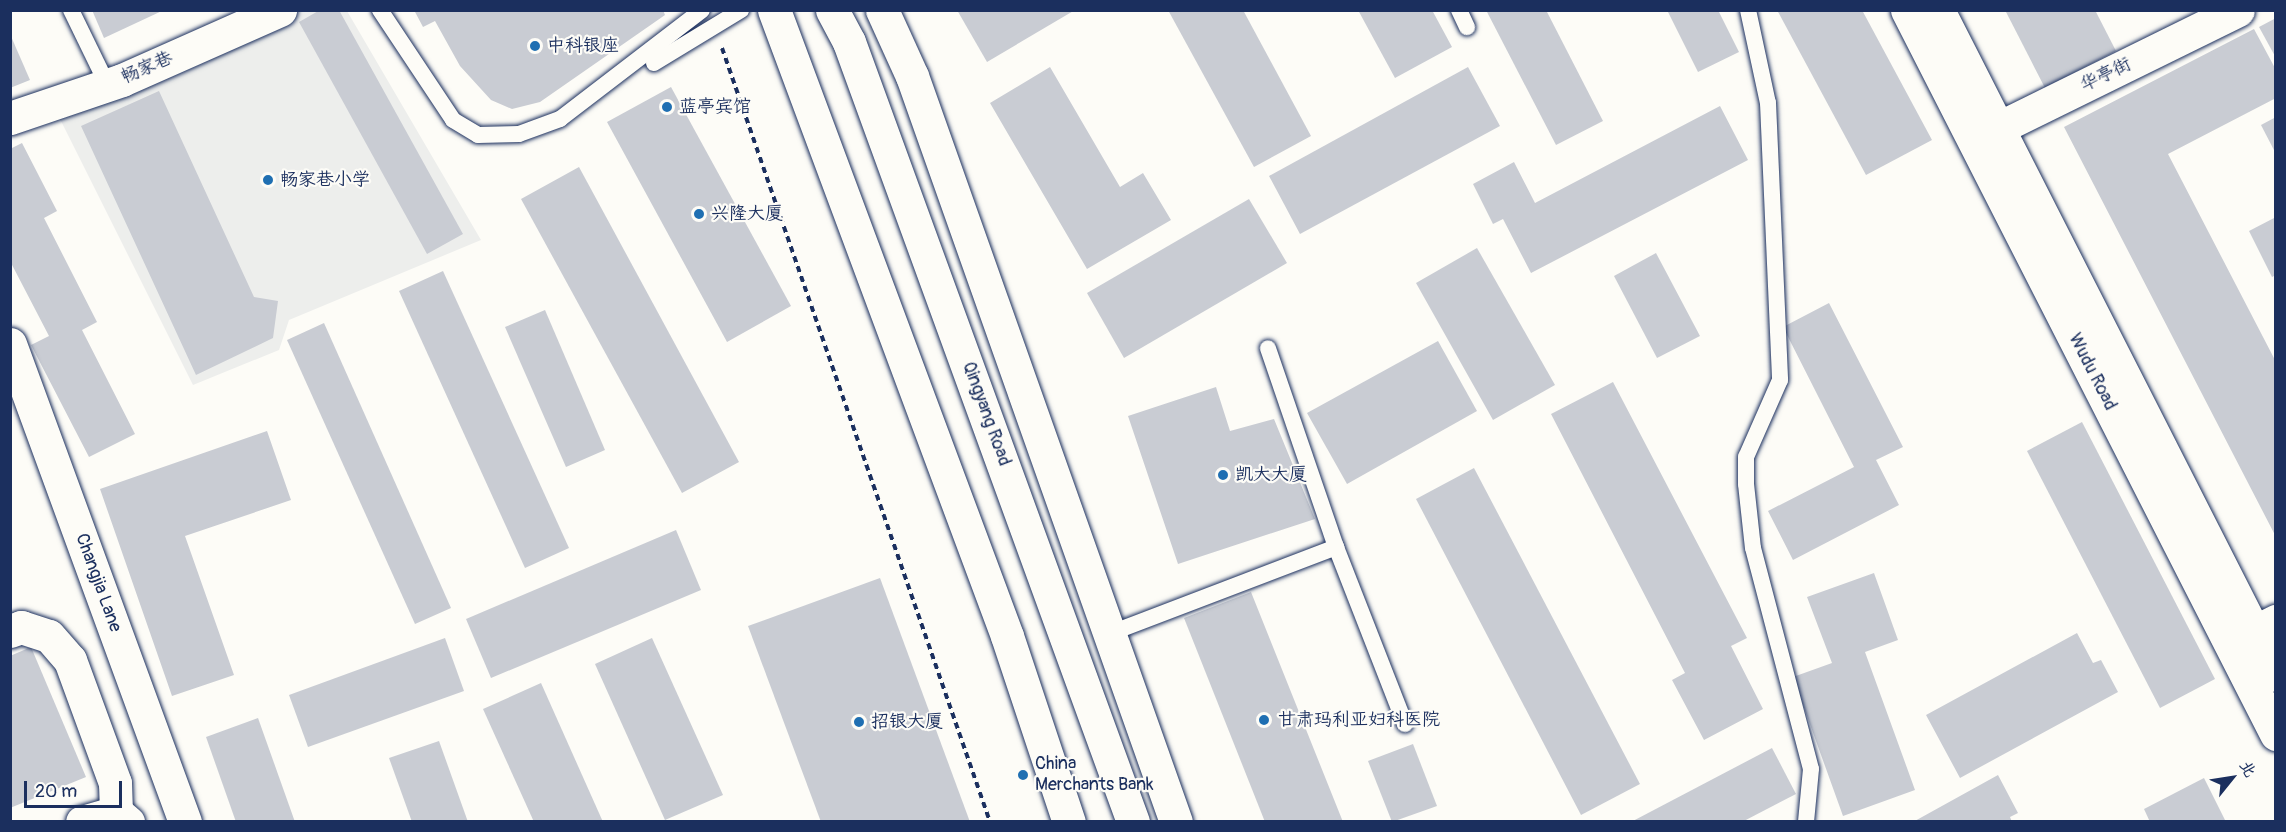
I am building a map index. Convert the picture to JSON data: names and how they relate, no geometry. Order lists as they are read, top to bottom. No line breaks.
{"streets":{"main road":["畅家巷","华亭街","Wudu Road","Qingyang Road","Changjia Lane"]},"crossings":[["华亭街","Wudu Road"]],"places":["中科银座","蓝亭宾馆","畅家巷小学","兴隆大厦","凯大大厦","甘肃玛利亚妇科医院","招银大厦","China Merchants Bank"],"scale_bar":"20 m","north":"top right"}
